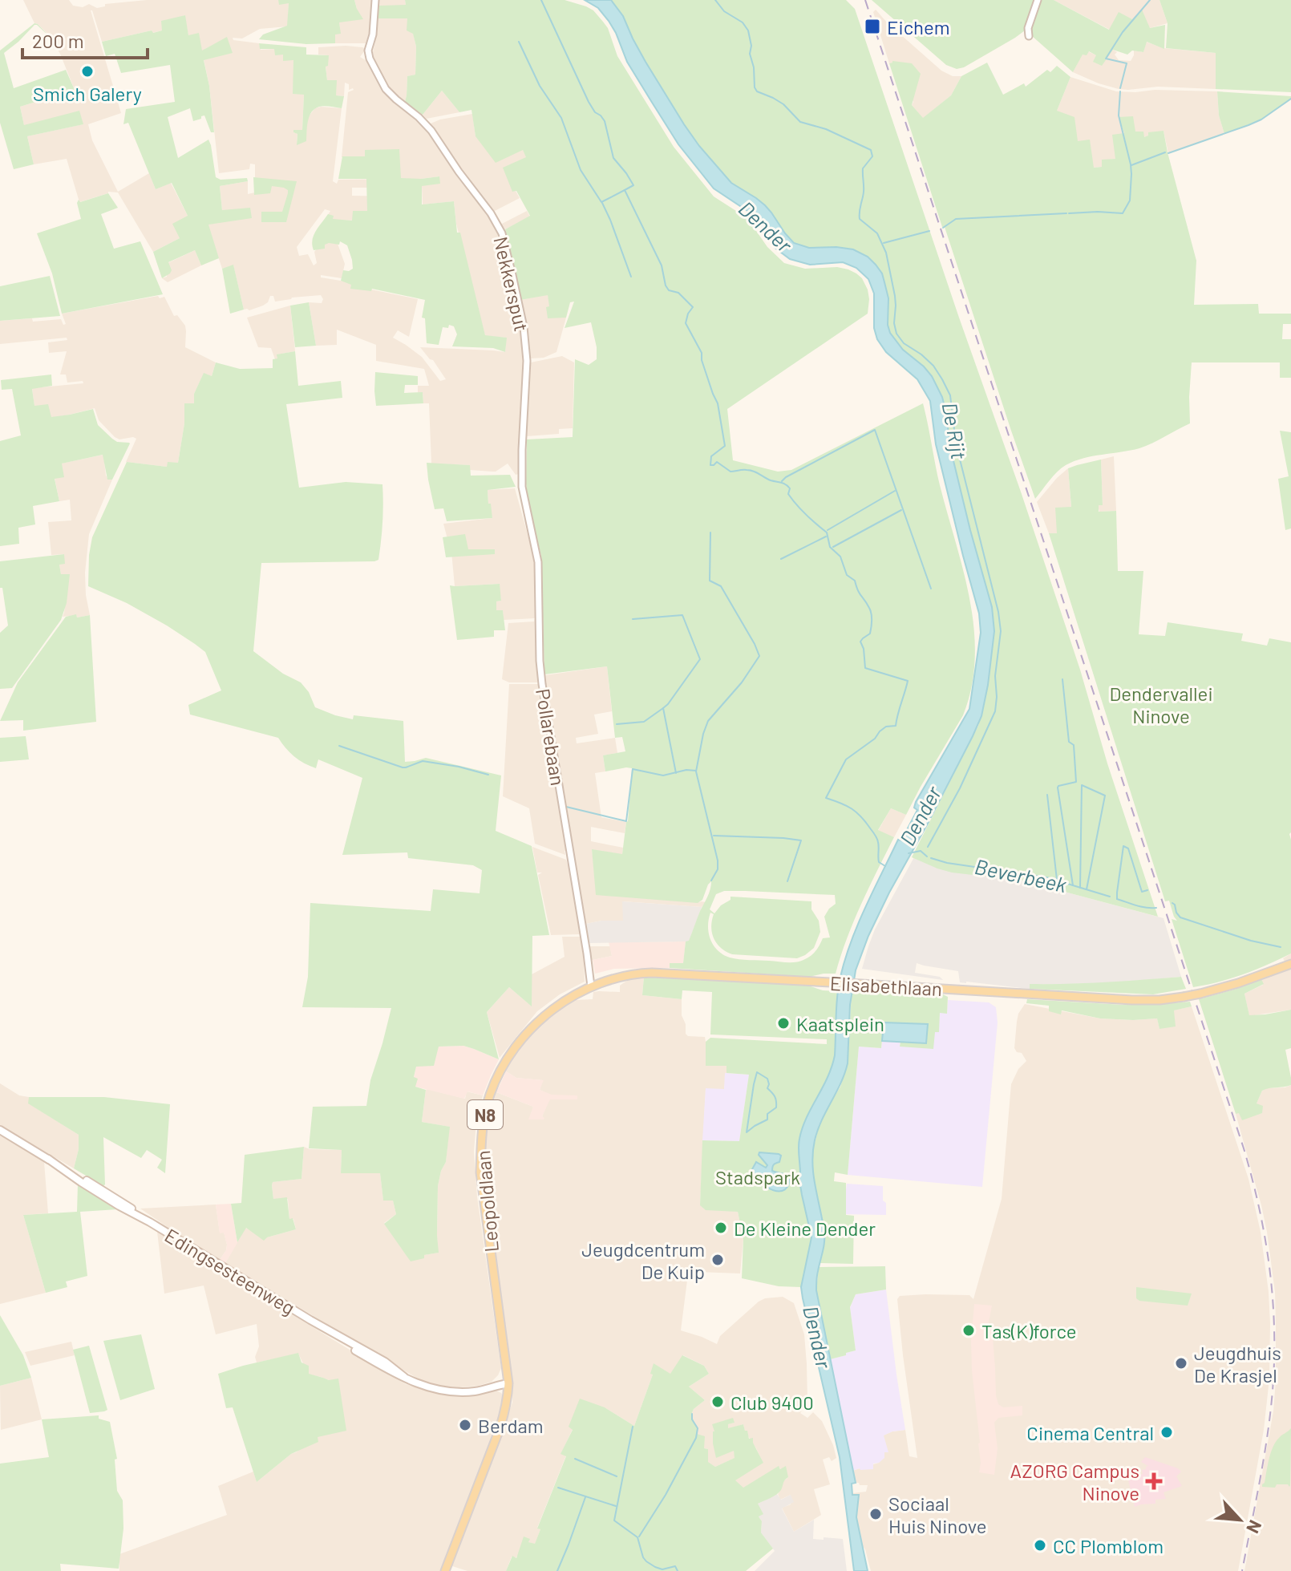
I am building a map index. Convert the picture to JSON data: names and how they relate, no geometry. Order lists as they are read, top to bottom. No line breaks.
{"streets":{"main road":["Elisabethlaan","N8","Leopoldlaan","Edingsesteenweg"],"street":["Nekkersput","Pollarebaan"]},"crossings":[["Nekkersput","Pollarebaan"],["Pollarebaan","Elisabethlaan"],["Pollarebaan","Leopoldlaan"],["Elisabethlaan","N8"],["Elisabethlaan","Leopoldlaan"],["N8","Leopoldlaan"],["N8","Edingsesteenweg"],["Leopoldlaan","Edingsesteenweg"]],"water":["Dender","De Rijt","Beverbeek"],"parks":["Dendervallei Ninove","Stadspark"],"places":{"transit":["Eichem"],"other":["Smich Galery","Kaatsplein","De Kleine Dender","Jeugdcentrum De Kuip","Tas(K)force","Jeugdhuis De Krasjel","Club 9400","Berdam","Cinema Central","Sociaal Huis Ninove","CC Plomblom"],"health":["AZORG Campus Ninove"]},"scale_bar":"200 m","north":"bottom right"}
